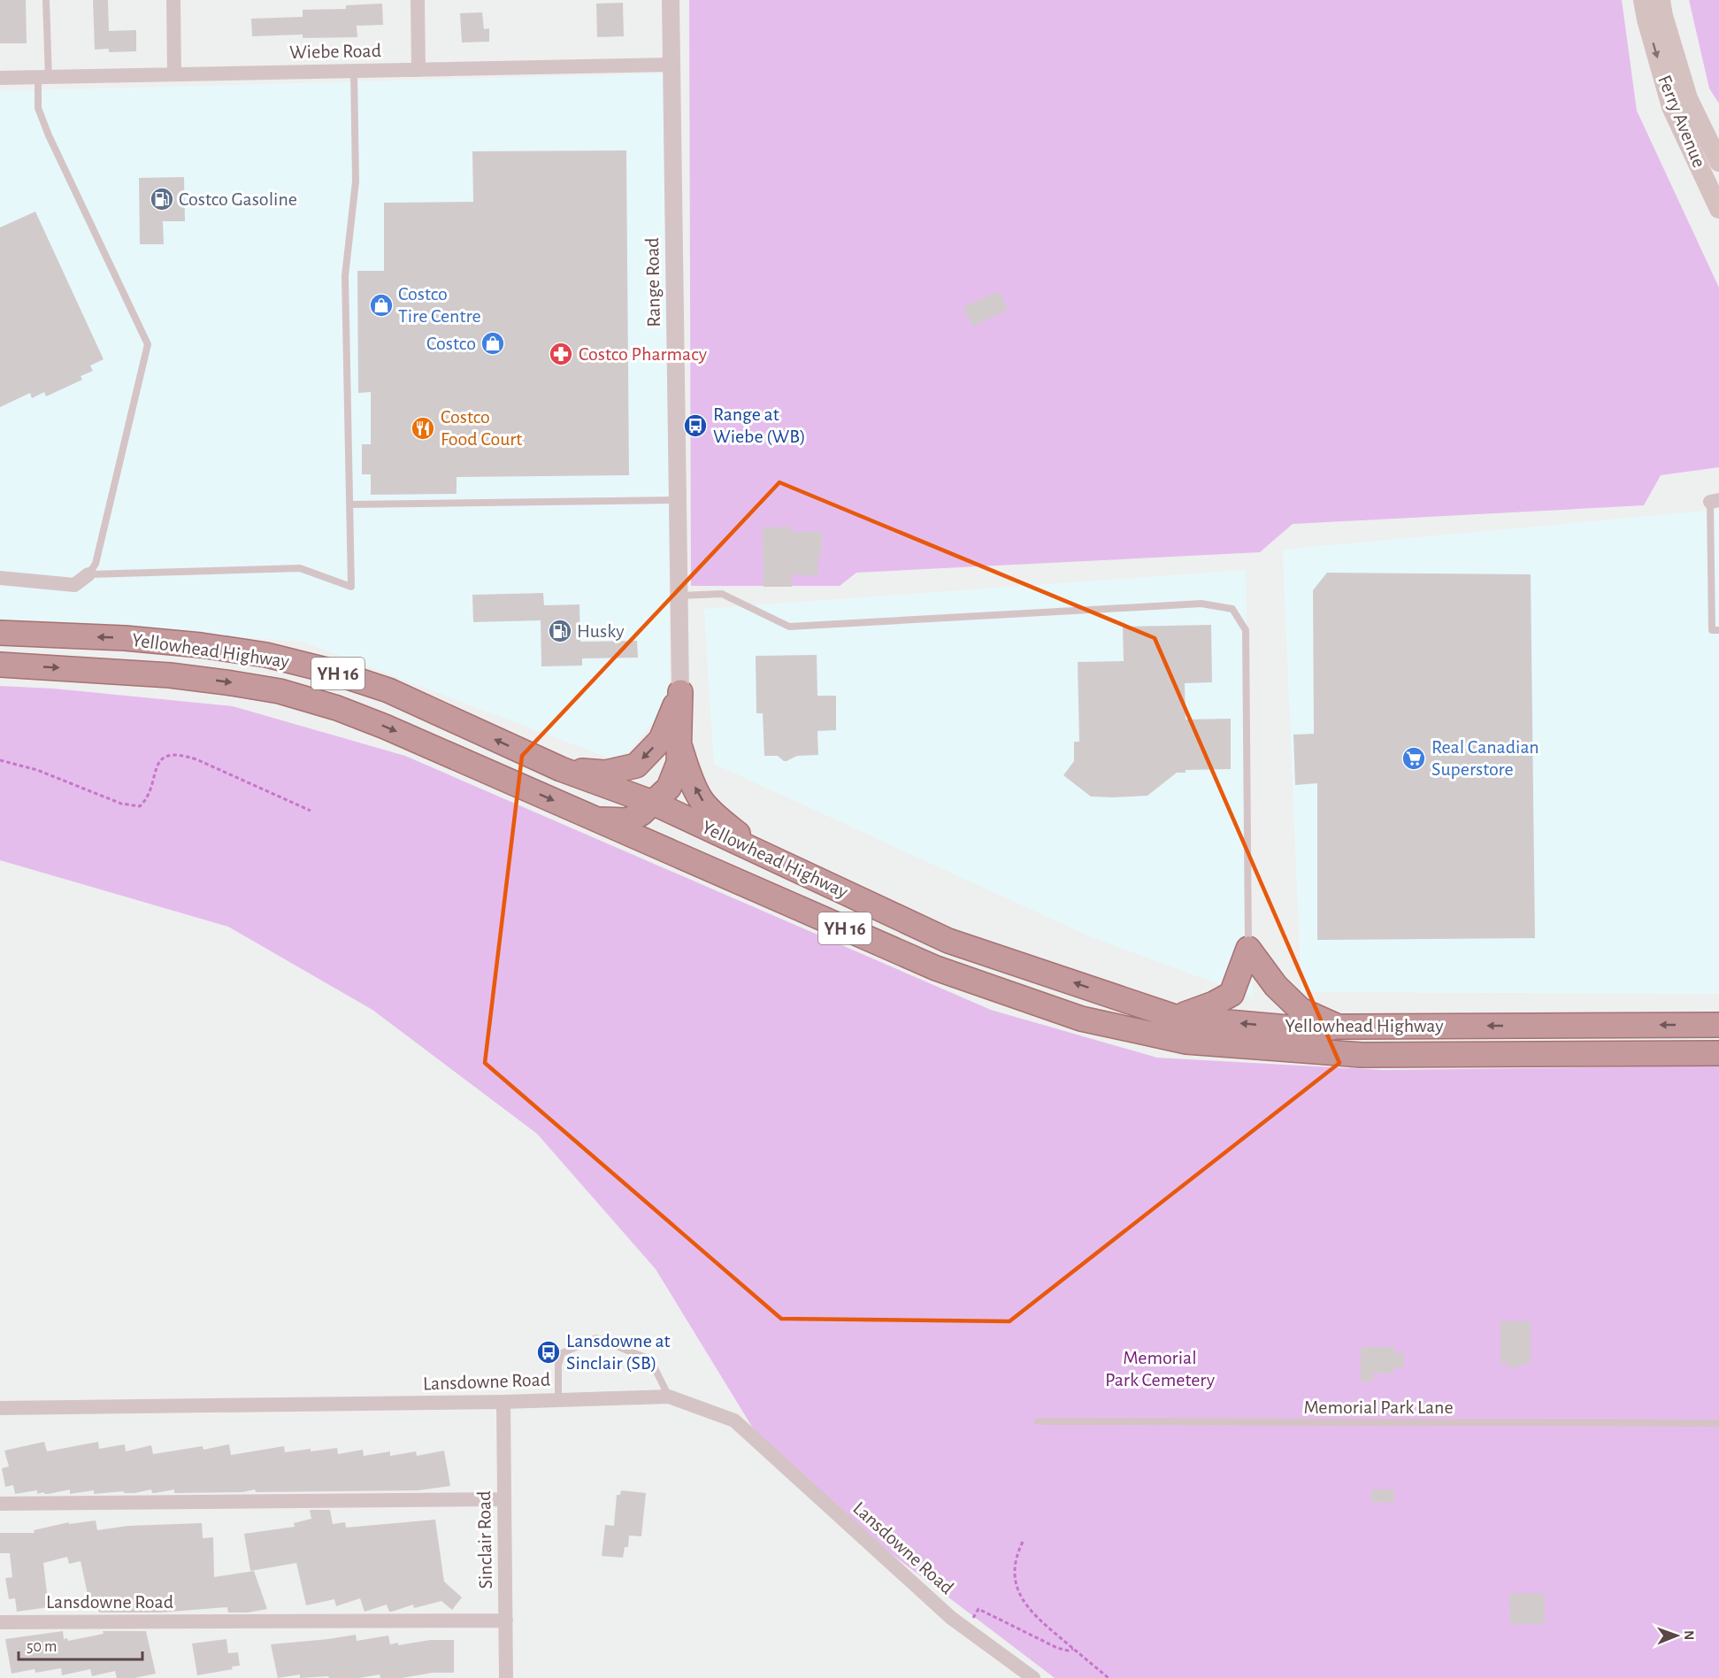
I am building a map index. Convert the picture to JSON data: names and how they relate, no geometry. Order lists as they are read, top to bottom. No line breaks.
{"streets":{"highway":["Yellowhead Highway","YH 16"],"main road":["Ferry Avenue"],"street":["Wiebe Road","Range Road","Lansdowne Road","Sinclair Road"],"lane":["Memorial Park Lane"]},"crossings":[["Wiebe Road","Range Road"],["Lansdowne Road","Sinclair Road"]],"parks":["Memorial Park Cemetery"],"places":{"fuel station":["Costco Gasoline","Husky"],"shop":["Costco Tire Centre","Costco"],"pharmacy":["Costco Pharmacy"],"bus stop":["Range at Wiebe (WB)","Lansdowne at Sinclair (SB)"],"restaurant":["Costco Food Court"],"supermarket":["Real Canadian Superstore"]},"scale_bar":"50 m","north":"right"}
